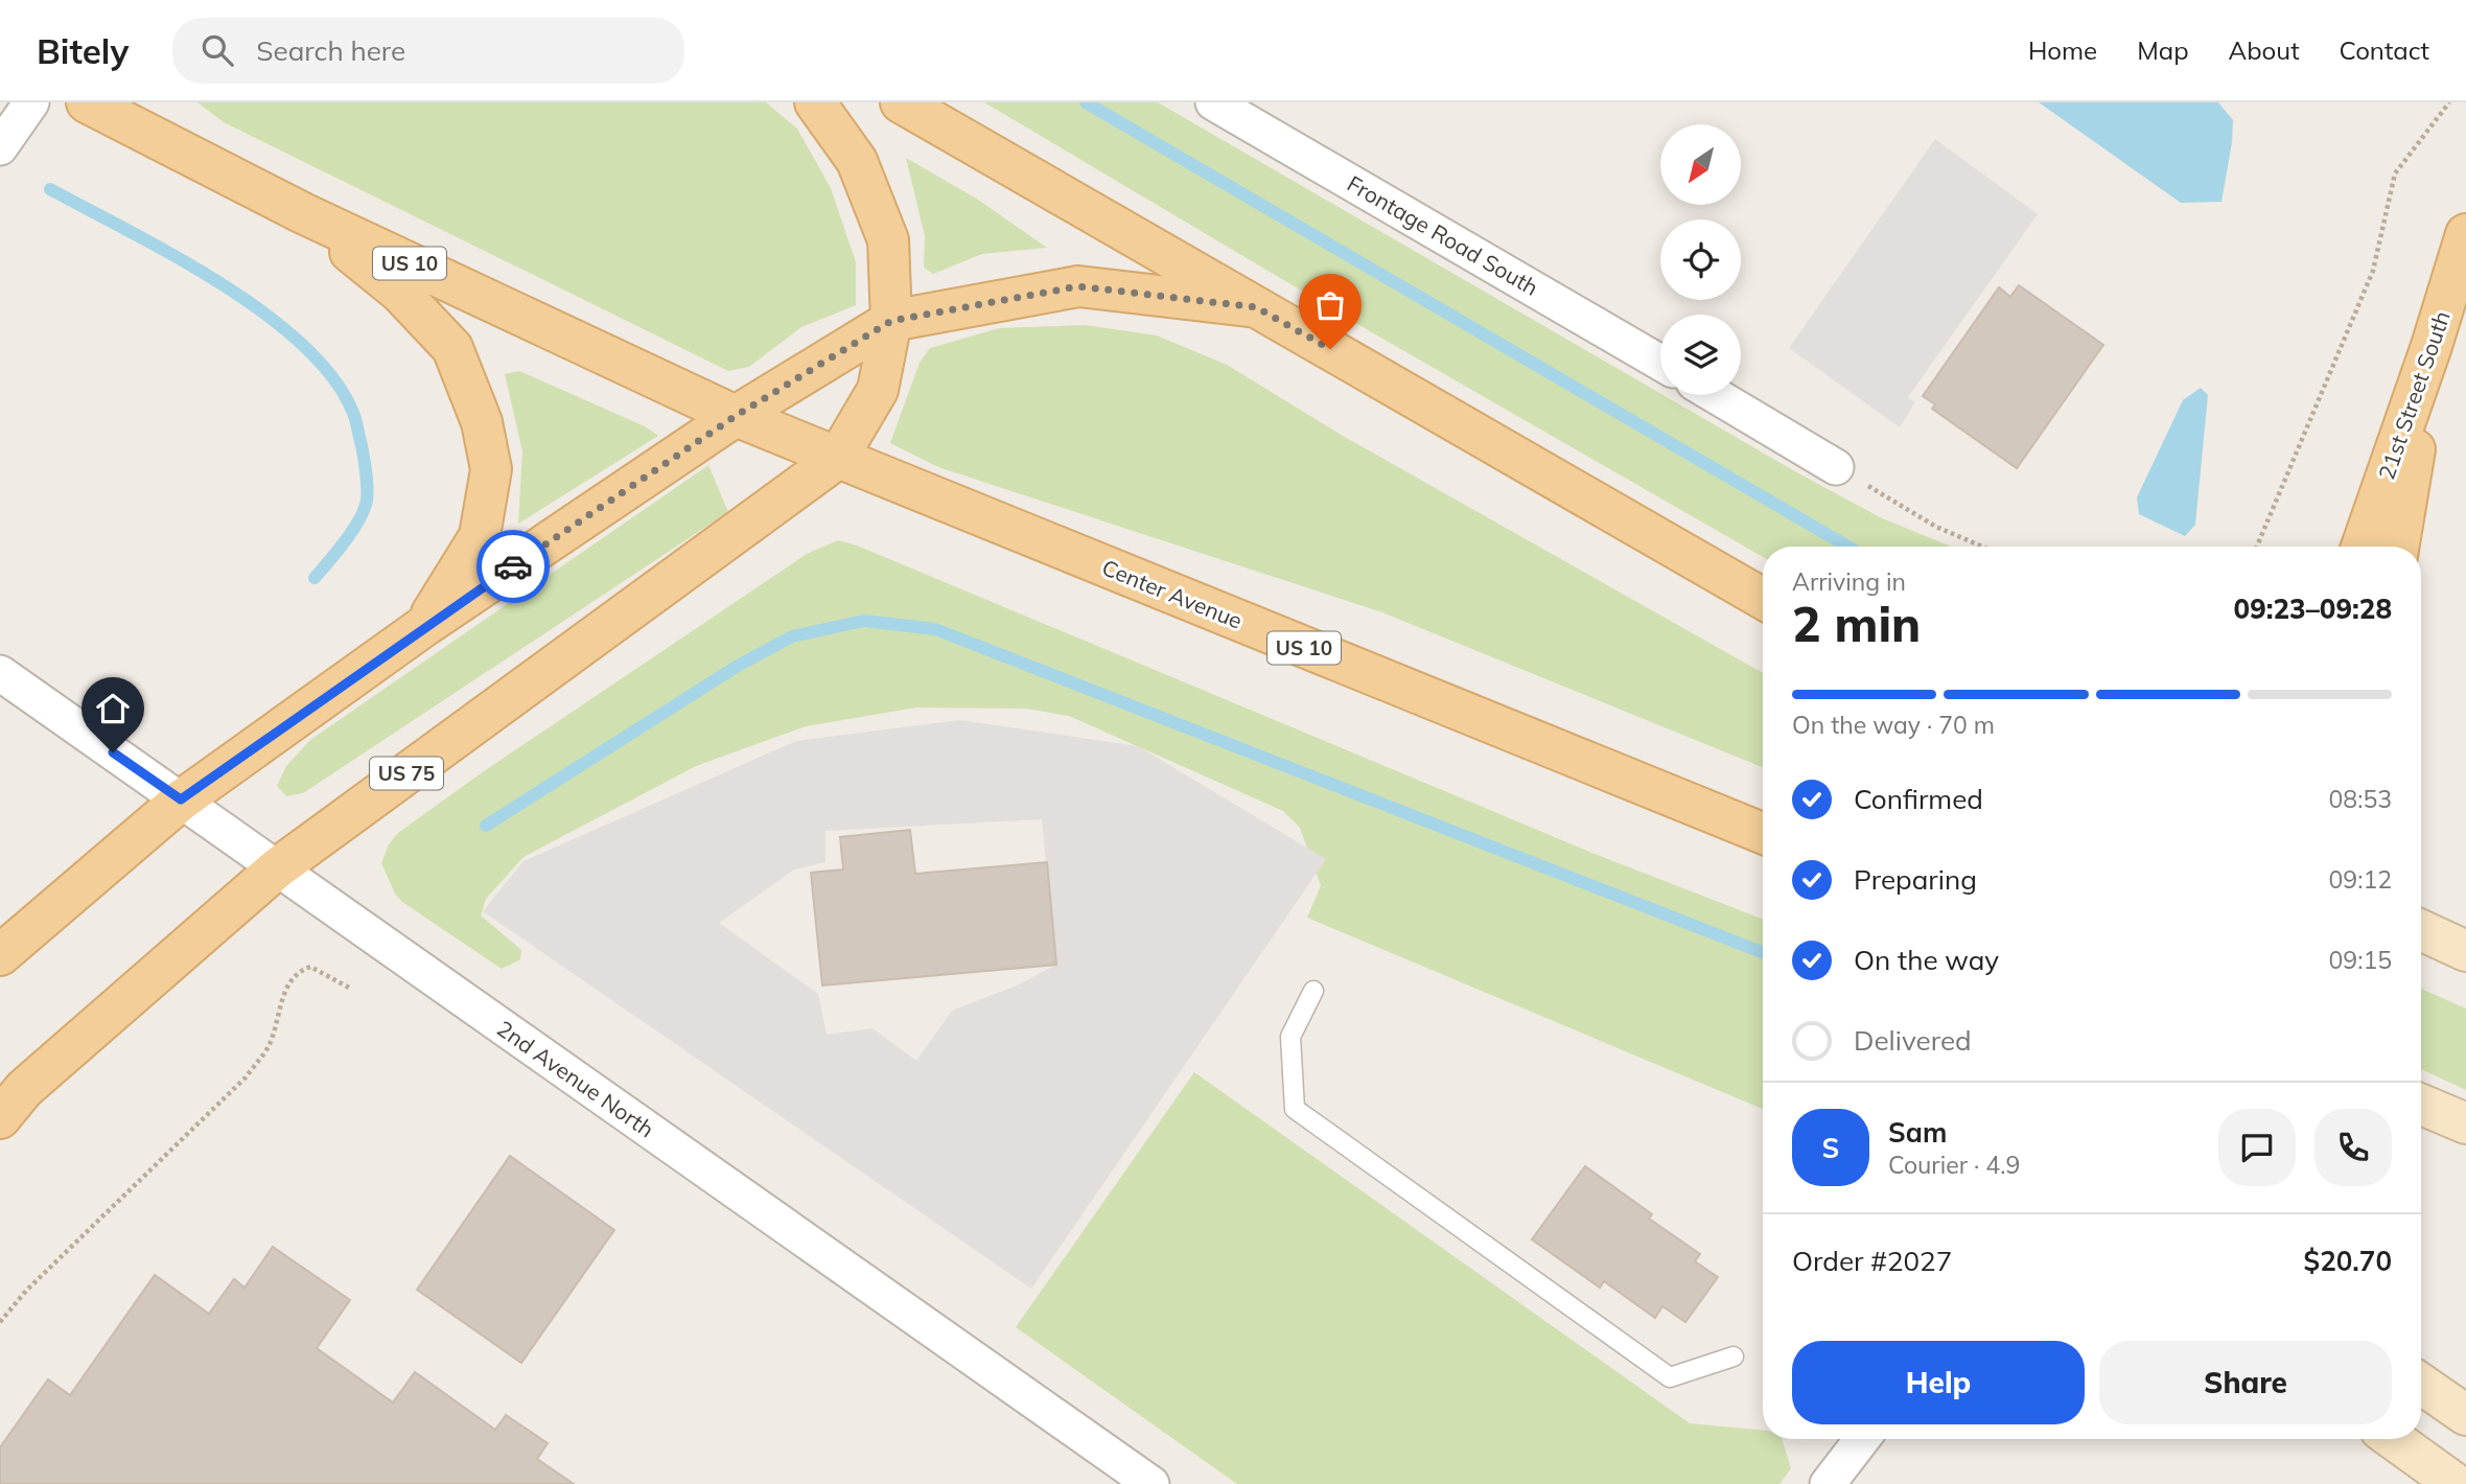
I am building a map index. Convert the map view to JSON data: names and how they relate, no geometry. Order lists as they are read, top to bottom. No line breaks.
{"streets":{"main road":["US 10","21st Street South","Center Avenue","US 75"],"street":["Frontage Road South","2nd Avenue North"]},"crossings":[["US 10","Center Avenue"],["Center Avenue","US 75"],["US 75","2nd Avenue North"]],"north":"bottom left","page":{"header":"Bitely","search":"Search here","nav":["Home","Map","About","Contact"],"heading":["2 min","Arriving in","09:23–09:28"],"panel":["Sam","Courier · 4.9","Order #2027","$20.70"],"bar":"On the way · 70 m","list":[["Confirmed","08:53"],["Preparing","09:12"],["On the way","09:15"],"Delivered"],"round":"S","buttons":["Help","Share"]}}
